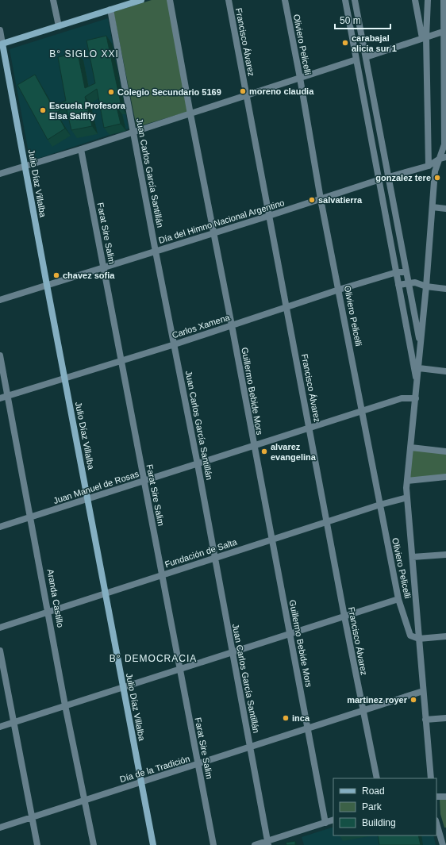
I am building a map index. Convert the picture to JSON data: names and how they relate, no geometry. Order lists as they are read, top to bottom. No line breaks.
{"streets":{"street":["Francisco Álvarez","Oliviero Pelicelli","Juan Carlos García Santillán","Julio Díaz Villalba","Día del Himno Nacional Argentino","Farat Sire Salim","Carlos Xamena","Guillermo Bebide Mors","Juan Manuel de Rosas","Fundación de Salta","Aranda Castillo","Día de la Tradición"]},"crossings":[["Francisco Álvarez","Día del Himno Nacional Argentino"],["Francisco Álvarez","Carlos Xamena"],["Francisco Álvarez","Juan Manuel de Rosas"],["Francisco Álvarez","Fundación de Salta"],["Francisco Álvarez","Día de la Tradición"],["Oliviero Pelicelli","Día del Himno Nacional Argentino"],["Oliviero Pelicelli","Carlos Xamena"],["Oliviero Pelicelli","Juan Manuel de Rosas"],["Oliviero Pelicelli","Fundación de Salta"],["Juan Carlos García Santillán","Día del Himno Nacional Argentino"],["Juan Carlos García Santillán","Carlos Xamena"],["Juan Carlos García Santillán","Juan Manuel de Rosas"],["Juan Carlos García Santillán","Fundación de Salta"],["Juan Carlos García Santillán","Día de la Tradición"],["Julio Díaz Villalba","Día del Himno Nacional Argentino"],["Julio Díaz Villalba","Carlos Xamena"],["Julio Díaz Villalba","Juan Manuel de Rosas"],["Julio Díaz Villalba","Fundación de Salta"],["Julio Díaz Villalba","Día de la Tradición"],["Día del Himno Nacional Argentino","Farat Sire Salim"],["Día del Himno Nacional Argentino","Guillermo Bebide Mors"],["Farat Sire Salim","Carlos Xamena"],["Farat Sire Salim","Juan Manuel de Rosas"],["Farat Sire Salim","Fundación de Salta"],["Farat Sire Salim","Día de la Tradición"],["Carlos Xamena","Guillermo Bebide Mors"],["Carlos Xamena","Aranda Castillo"],["Guillermo Bebide Mors","Juan Manuel de Rosas"],["Guillermo Bebide Mors","Fundación de Salta"],["Guillermo Bebide Mors","Día de la Tradición"],["Juan Manuel de Rosas","Aranda Castillo"],["Fundación de Salta","Aranda Castillo"],["Aranda Castillo","Día de la Tradición"]],"districts":["B° SIGLO XXI","B° DEMOCRACIA"],"places":["carabajal alicia sur 1","moreno claudia","Colegio Secundario 5169","Escuela Profesora Elsa Salfity","gonzalez tere","salvatierra","chavez sofia","alvarez evangelina","martinez royer","inca"],"legend":["Road","Park","Building"],"scale_bar":"50 m"}
